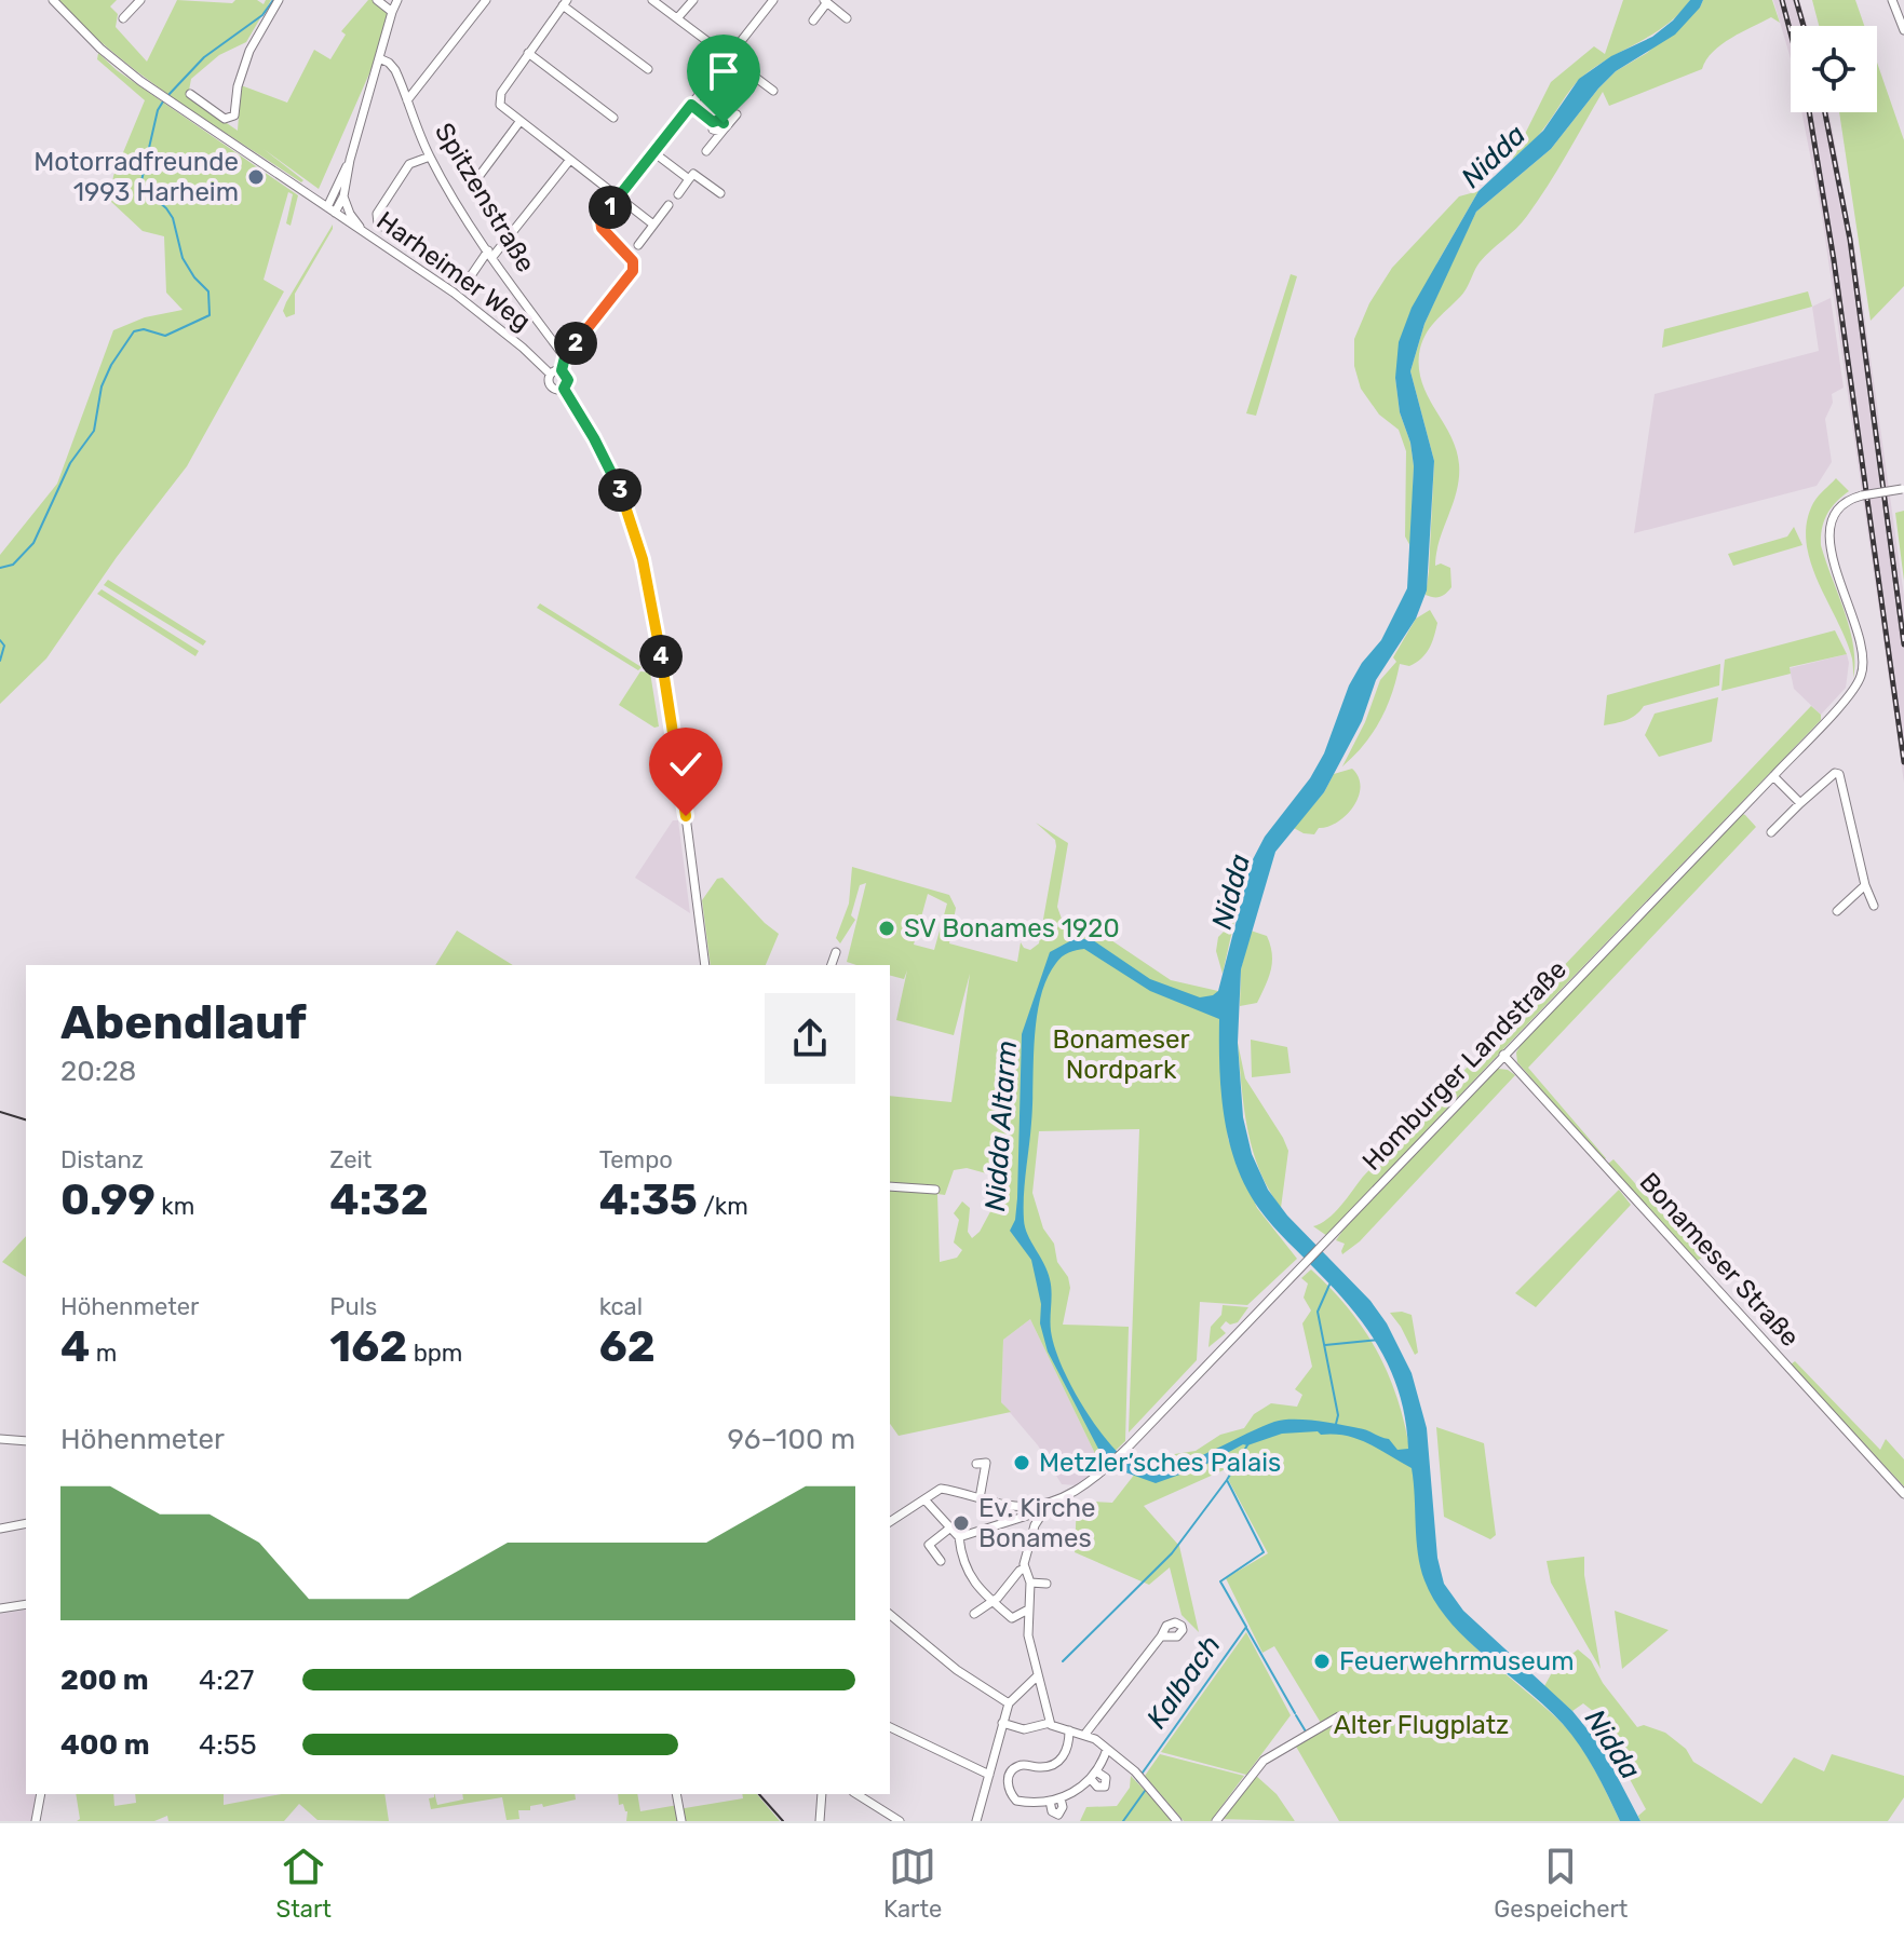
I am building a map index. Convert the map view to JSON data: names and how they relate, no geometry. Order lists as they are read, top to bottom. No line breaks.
{"streets":{"street":["Spitzenstraße","Harheimer Weg","Homburger Landstraße","Bonameser Straße"]},"crossings":[["Homburger Landstraße","Bonameser Straße"]],"water":["Nidda","Nidda Altarm","Kalbach"],"parks":["Bonameser Nordpark","Alter Flugplatz"],"places":["Motorradfreunde 1993 Harheim","SV Bonames 1920","Metzler’sches Palais","Ev. Kirche Bonames","Feuerwehrmuseum"],"page":{"pins":["1","2","3","4"],"heading":["Abendlauf","20:28"],"stats":[["Distanz","0.99 km"],["Zeit","4:32"],["Tempo","4:35 /km"],["Höhenmeter","4 m"],["Puls","162 bpm"],["kcal","62"]],"chart":["Höhenmeter","96–100 m"],"list":[{"name":"200 m","note":"4:27"},{"name":"400 m","note":"4:55"}],"tabs":["Start","Karte","Gespeichert"]}}
